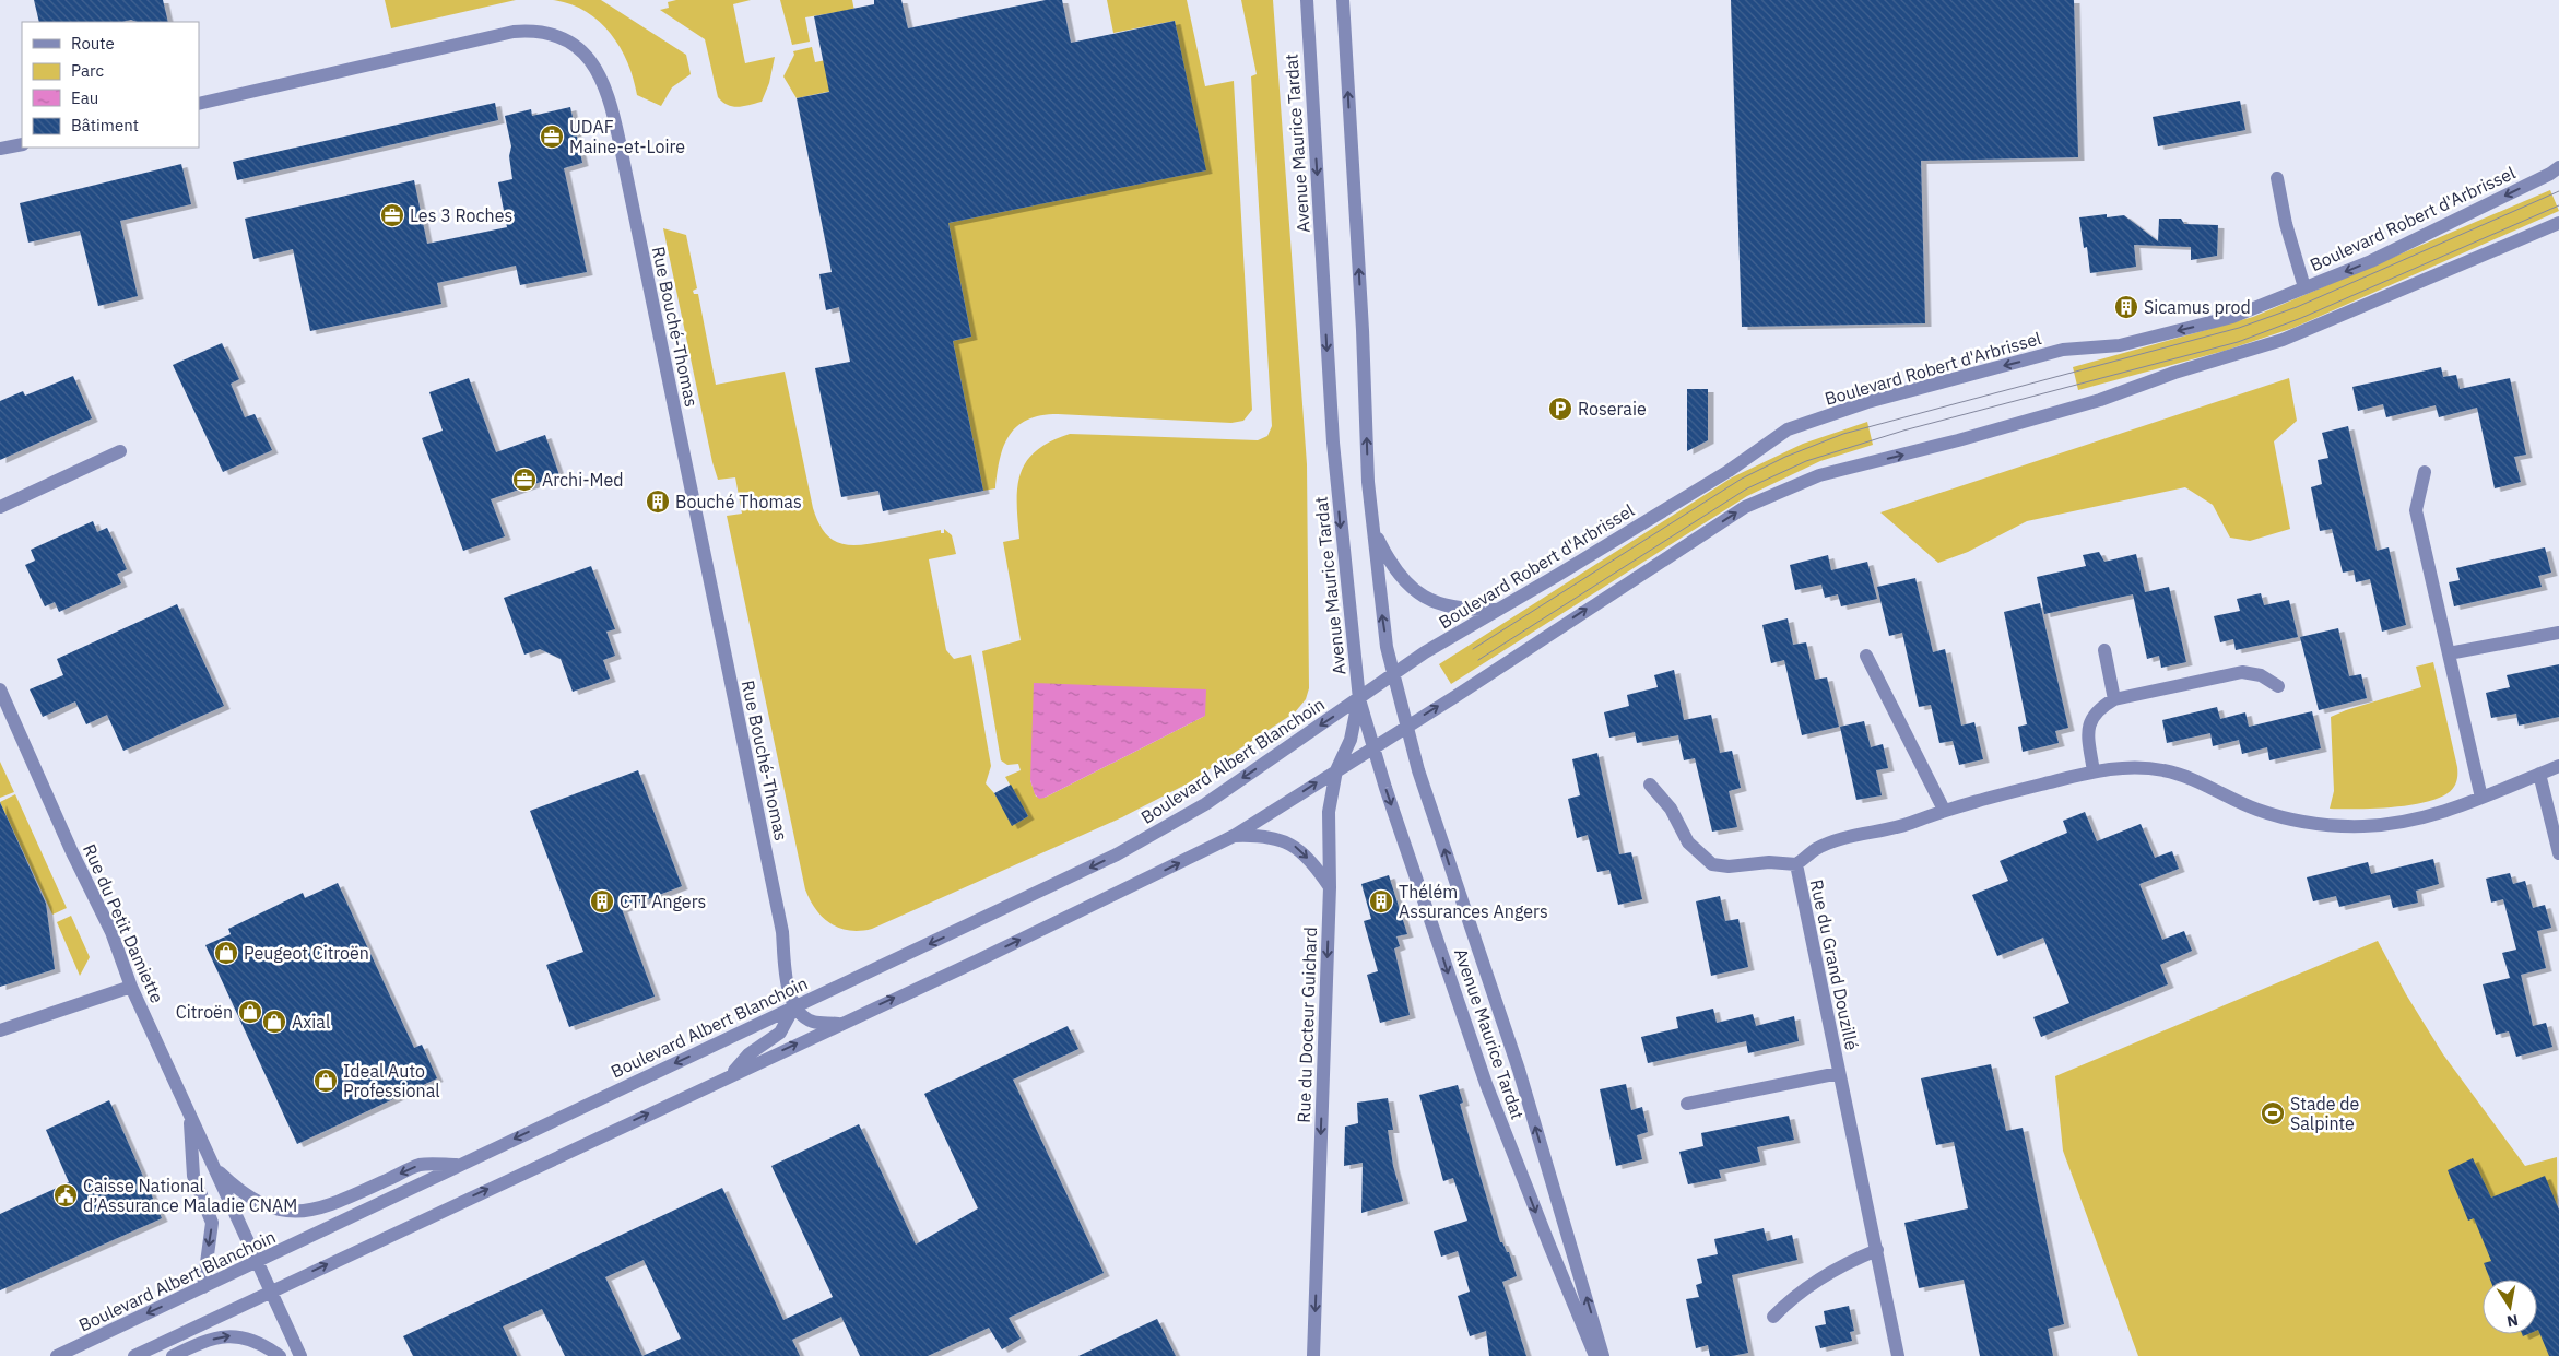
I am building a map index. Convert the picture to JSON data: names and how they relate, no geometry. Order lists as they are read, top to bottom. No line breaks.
{"streets":{"street":["Avenue Maurice Tardat","Boulevard Robert d'Arbrissel","Rue Bouché-Thomas","Boulevard Albert Blanchoin","Rue du Petit Damiette","Rue du Grand Douzillé","Rue du Docteur Guichard"]},"crossings":[["Avenue Maurice Tardat","Boulevard Robert d'Arbrissel"],["Avenue Maurice Tardat","Boulevard Albert Blanchoin"],["Avenue Maurice Tardat","Rue du Docteur Guichard"],["Boulevard Robert d'Arbrissel","Boulevard Albert Blanchoin"],["Boulevard Robert d'Arbrissel","Rue du Docteur Guichard"],["Rue Bouché-Thomas","Boulevard Albert Blanchoin"],["Boulevard Albert Blanchoin","Rue du Petit Damiette"],["Boulevard Albert Blanchoin","Rue du Docteur Guichard"]],"one_way":["Rue du Docteur Guichard"],"places":{"office":["UDAF Maine-et-Loire","Les 3 Roches","Archi-Med"],"building":["Sicamus prod","Bouché Thomas","CTI Angers","Thélém Assurances Angers"],"parking":["Roseraie"],"shop":["Peugeot Citroën","Citroën","Axial","Ideal Auto Professional"],"sports":["Stade de Salpinte"],"public building":["Caisse National d’Assurance Maladie CNAM"]},"legend":["Route","Parc","Eau","Bâtiment"],"north":"bottom"}
